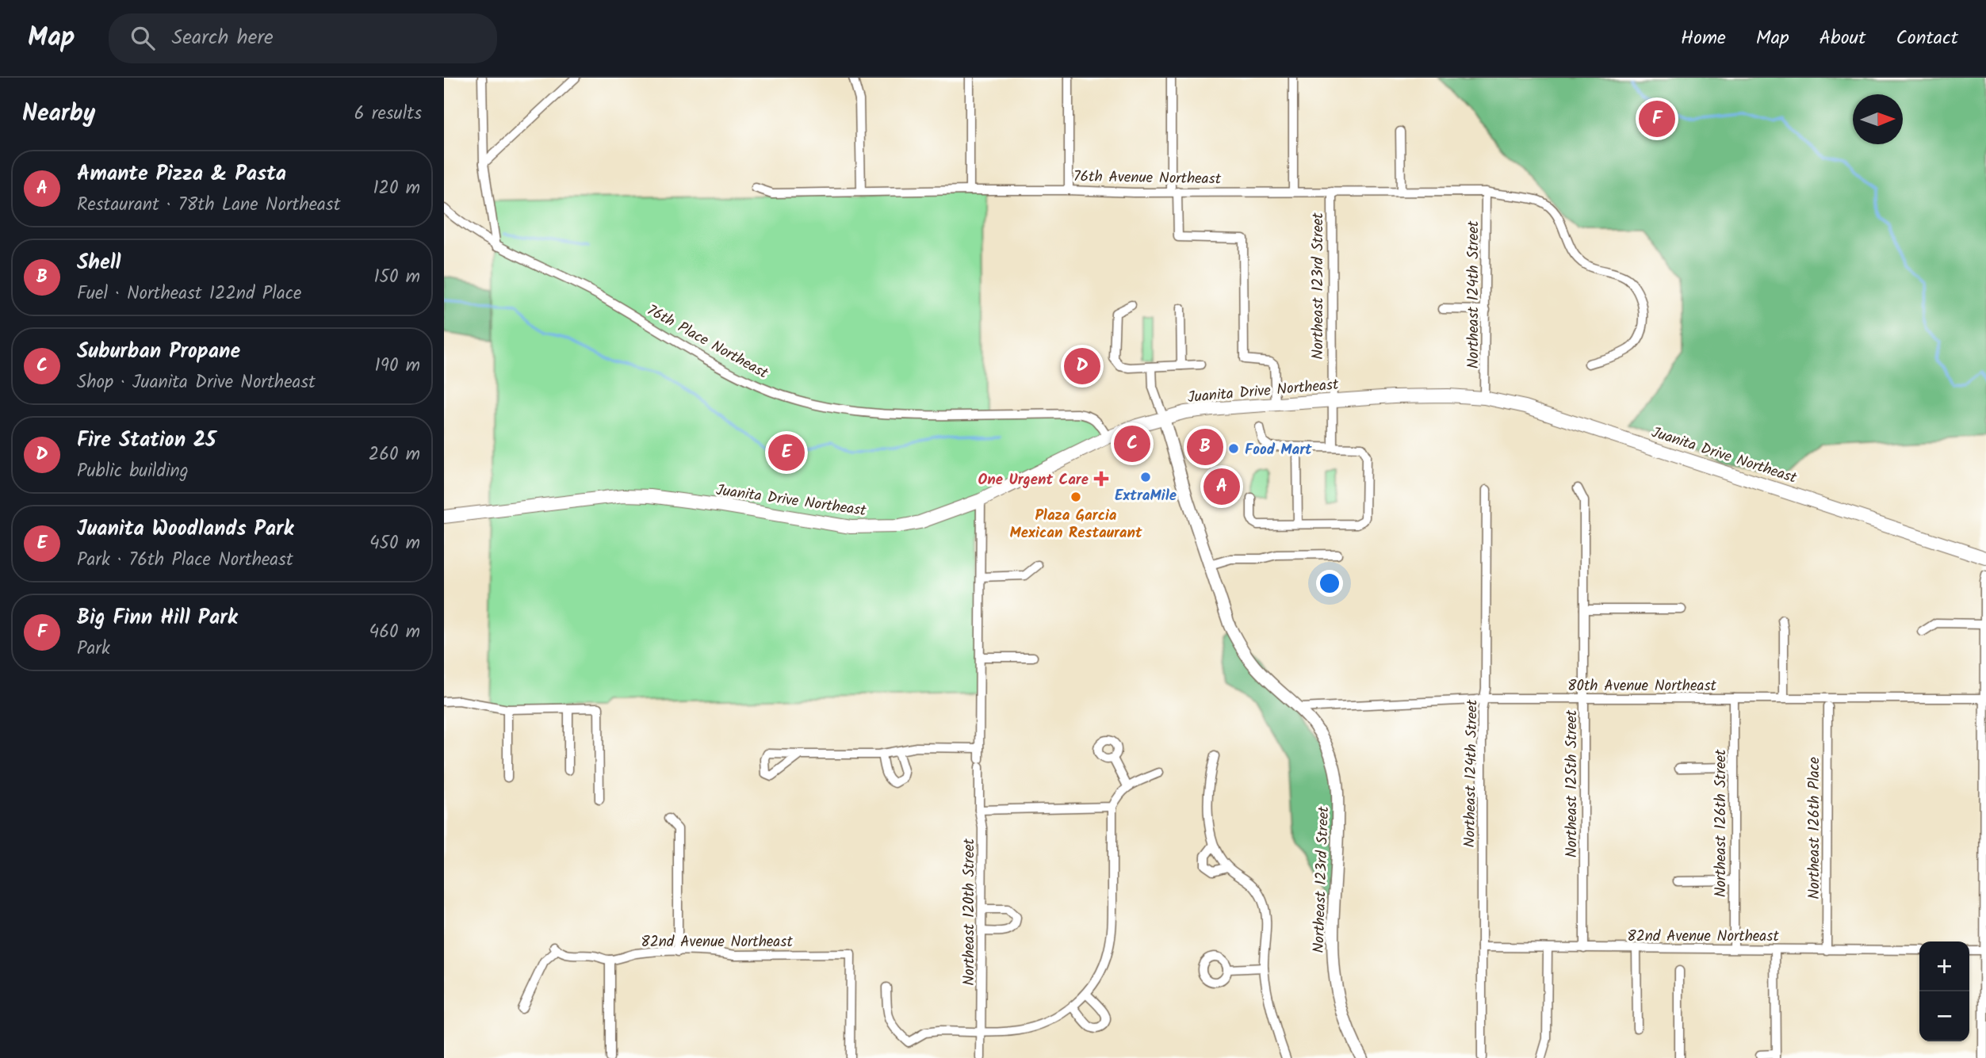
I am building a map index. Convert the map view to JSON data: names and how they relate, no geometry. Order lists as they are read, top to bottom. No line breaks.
{"streets":{"main road":["Juanita Drive Northeast"],"street":["76th Avenue Northeast","Northeast 123rd Street","Northeast 124th Street","76th Place Northeast","80th Avenue Northeast","Northeast 125th Street","Northeast 126th Street","Northeast 126th Place","Northeast 120th Street","82nd Avenue Northeast"]},"crossings":[["76th Avenue Northeast","Northeast 123rd Street"],["76th Avenue Northeast","Northeast 124th Street"],["Northeast 123rd Street","Juanita Drive Northeast"],["Northeast 123rd Street","80th Avenue Northeast"],["Northeast 124th Street","Juanita Drive Northeast"],["Northeast 124th Street","80th Avenue Northeast"],["Northeast 124th Street","82nd Avenue Northeast"],["76th Place Northeast","Juanita Drive Northeast"],["Juanita Drive Northeast","Northeast 120th Street"],["80th Avenue Northeast","Northeast 125th Street"],["80th Avenue Northeast","Northeast 126th Street"],["Northeast 125th Street","82nd Avenue Northeast"],["Northeast 126th Street","82nd Avenue Northeast"],["Northeast 126th Place","82nd Avenue Northeast"]],"places":{"other":["Food Mart","ExtraMile","Plaza Garcia Mexican Restaurant"],"health":["One Urgent Care"]},"north":"right","page":{"header":"Map","search":"Search here","nav":["Home","Map","About","Contact"],"heading":["Nearby","6 results"],"pins":["F","D","C","B","E","A"],"list":[{"mark":"A","name":"Amante Pizza & Pasta","note":"Restaurant · 78th Lane Northeast","value":"120 m"},{"mark":"B","name":"Shell","note":"Fuel · Northeast 122nd Place","value":"150 m"},{"mark":"C","name":"Suburban Propane","note":"Shop · Juanita Drive Northeast","value":"190 m"},{"mark":"D","name":"Fire Station 25","note":"Public building","value":"260 m"},{"mark":"E","name":"Juanita Woodlands Park","note":"Park · 76th Place Northeast","value":"450 m"},{"mark":"F","name":"Big Finn Hill Park","note":"Park","value":"460 m"}],"map_buttons":["+","−"]}}
